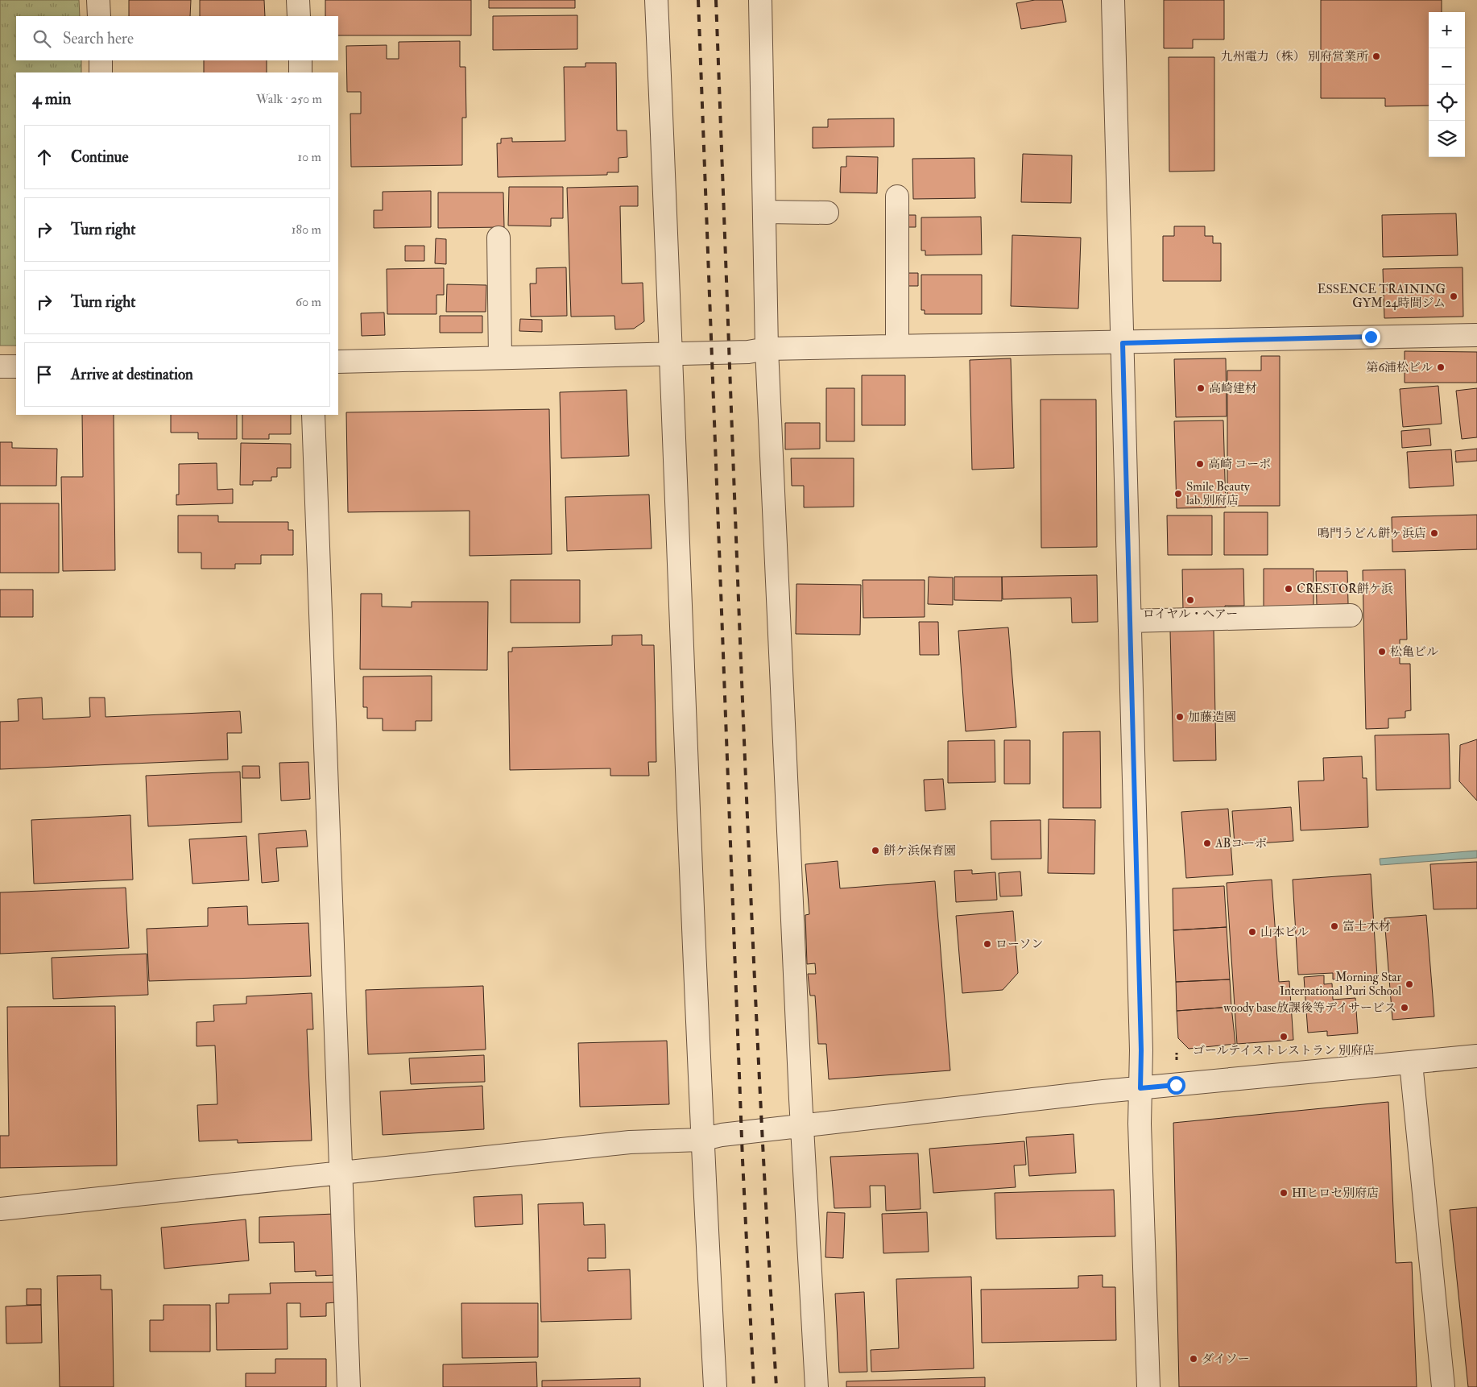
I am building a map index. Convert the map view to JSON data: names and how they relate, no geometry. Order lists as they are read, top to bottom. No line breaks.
{"places":["九州電力（株） 別府営業所","ESSENCE TRAINING GYM 24時間ジム","第6浦松ビル","高崎建材","高崎 コーポ","Smile Beauty lab.別府店","鳴門うどん餅ヶ浜店","CRESTOR餅ケ浜","ロイヤル・ヘアー","松亀ビル","加藤造園","ABコーポ","餅ケ浜保育園","富士木材","山本ビル","ローソン","Morning Star International Puri School","woody base放課後等デイサービス","ゴールテイストレストラン 別府店","HIヒロセ別府店","ダイソー"],"page":{"map_buttons":["+","−"],"search":"Search here","heading":["4 min","Walk · 250 m"],"list":[["Continue","10 m"],["Turn right","180 m"],["Turn right","60 m"],"Arrive at destination"]}}
